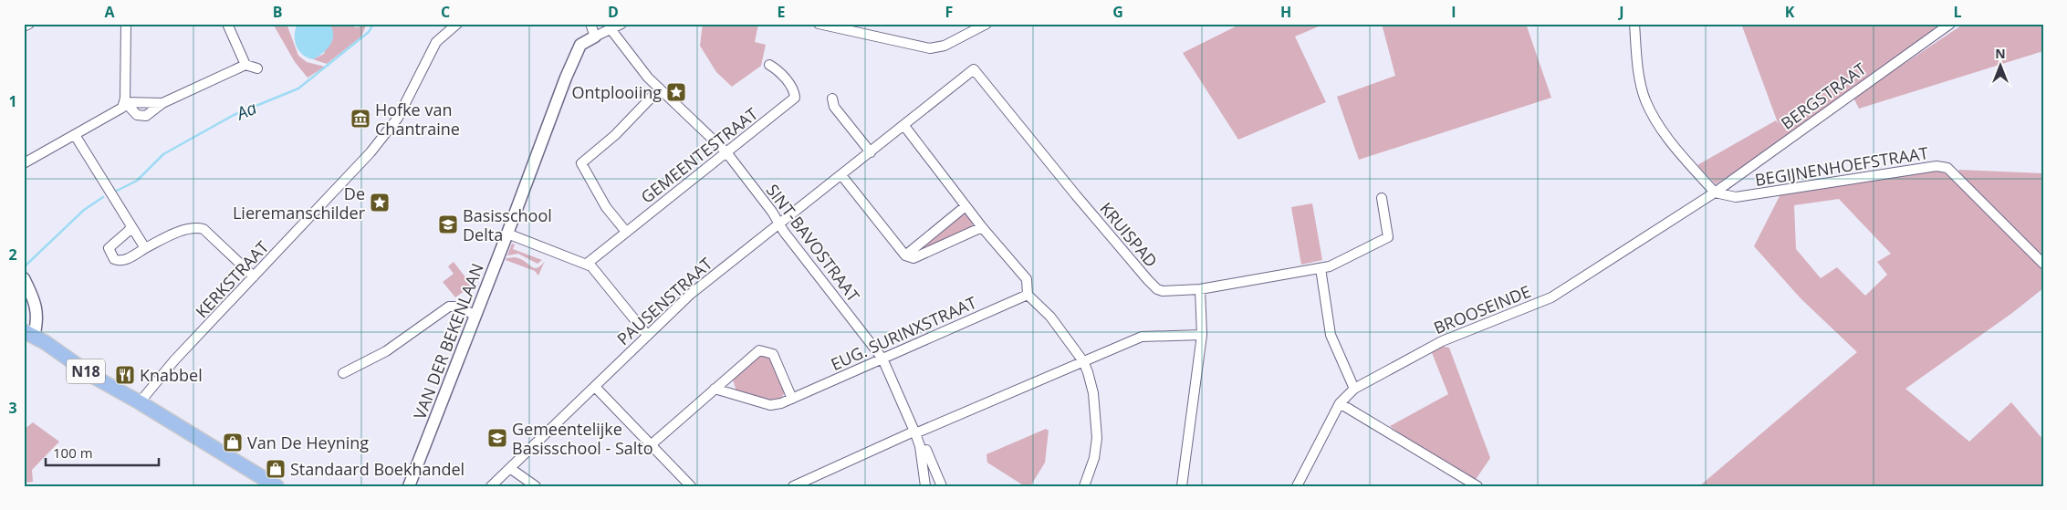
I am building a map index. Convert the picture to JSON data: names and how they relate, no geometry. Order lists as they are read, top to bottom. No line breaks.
{"streets":{"main road":["N18"],"street":["BERGSTRAAT","GEMEENTESTRAAT","BEGIJNENHOEFSTRAAT","KRUISPAD","SINT-BAVOSTRAAT","KERKSTRAAT","PAUSENSTRAAT","BROOSEINDE","EUG. SURINXSTRAAT","VAN DER BEKENLAAN"]},"crossings":[["BERGSTRAAT","BEGIJNENHOEFSTRAAT"],["BERGSTRAAT","BROOSEINDE"],["GEMEENTESTRAAT","SINT-BAVOSTRAAT"],["BEGIJNENHOEFSTRAAT","BROOSEINDE"],["KRUISPAD","PAUSENSTRAAT"],["SINT-BAVOSTRAAT","PAUSENSTRAAT"],["SINT-BAVOSTRAAT","EUG. SURINXSTRAAT"],["KERKSTRAAT","N18"]],"water":["Aa"],"places":{"place":["Ontplooiing","De Lieremanschilder"],"museum":["Hofke van Chantraine"],"school or university":["Basisschool Delta","Gemeentelijke Basisschool - Salto"],"restaurant":["Knabbel"],"shop":["Van De Heyning","Standaard Boekhandel"]},"scale_bar":"100 m","north":"top","grid":{"columns":["A","B","C","D","E","F","G","H","I","J","K","L"],"rows":["1","2","3"]}}
